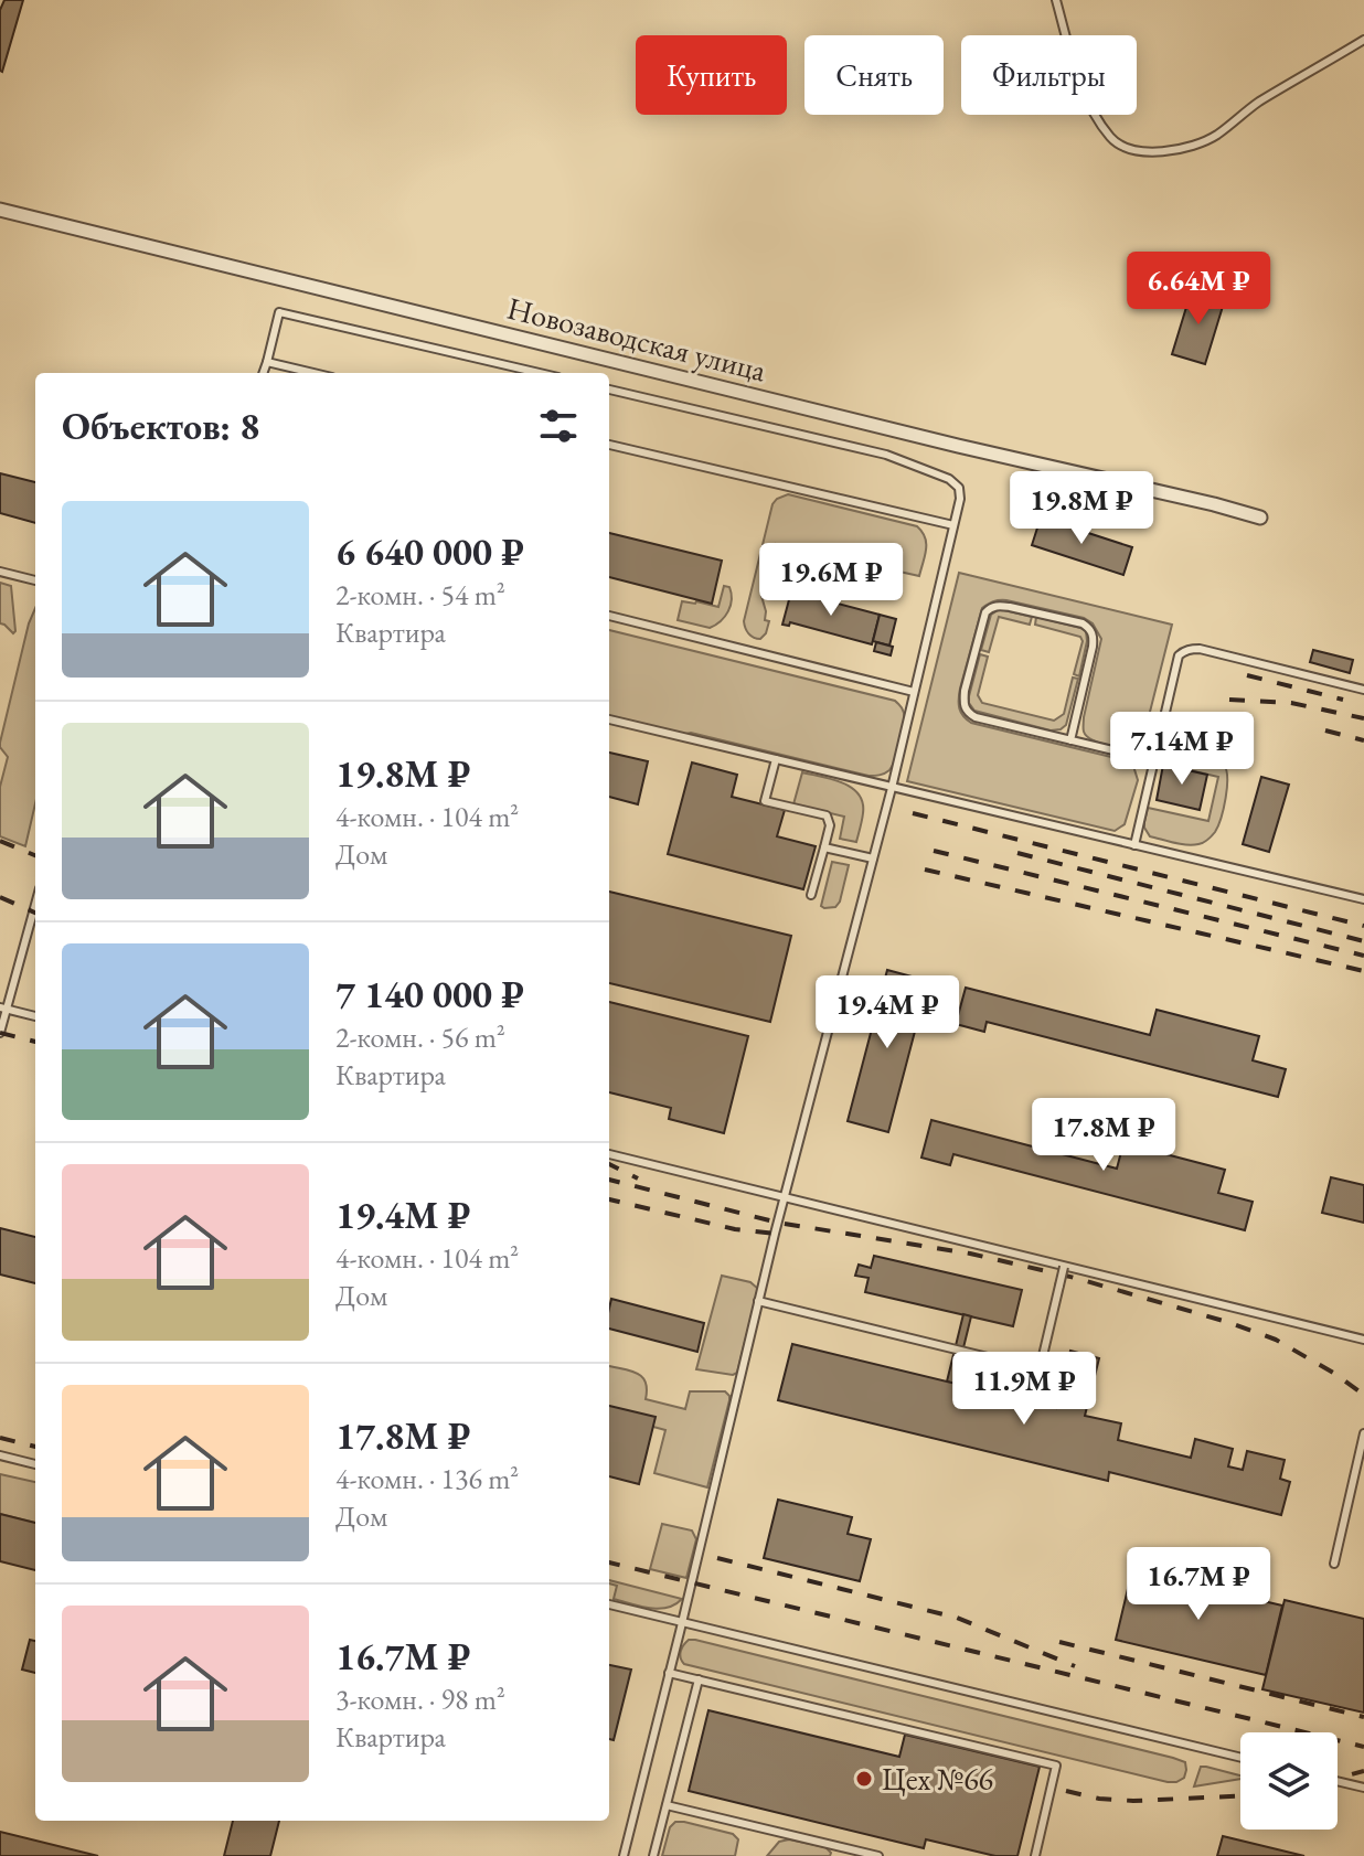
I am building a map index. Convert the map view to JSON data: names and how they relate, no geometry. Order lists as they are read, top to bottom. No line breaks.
{"streets":{"street":["Новозаводская улица"]},"places":["Цех №66"],"page":{"chip":["Купить","Снять","Фильтры"],"price":["6.64M ₽","19.8M ₽","19.6M ₽","7.14M ₽","19.4M ₽","17.8M ₽","11.9M ₽","16.7M ₽"],"heading":"Объектов: 8","list":[{"name":"6 640 000 ₽","note":"2-комн. · 54 m² · Квартира"},{"name":"19.8M ₽","note":"4-комн. · 104 m² · Дом"},{"name":"7 140 000 ₽","note":"2-комн. · 56 m² · Квартира"},{"name":"19.4M ₽","note":"4-комн. · 104 m² · Дом"},{"name":"17.8M ₽","note":"4-комн. · 136 m² · Дом"},{"name":"16.7M ₽","note":"3-комн. · 98 m² · Квартира"}]}}
